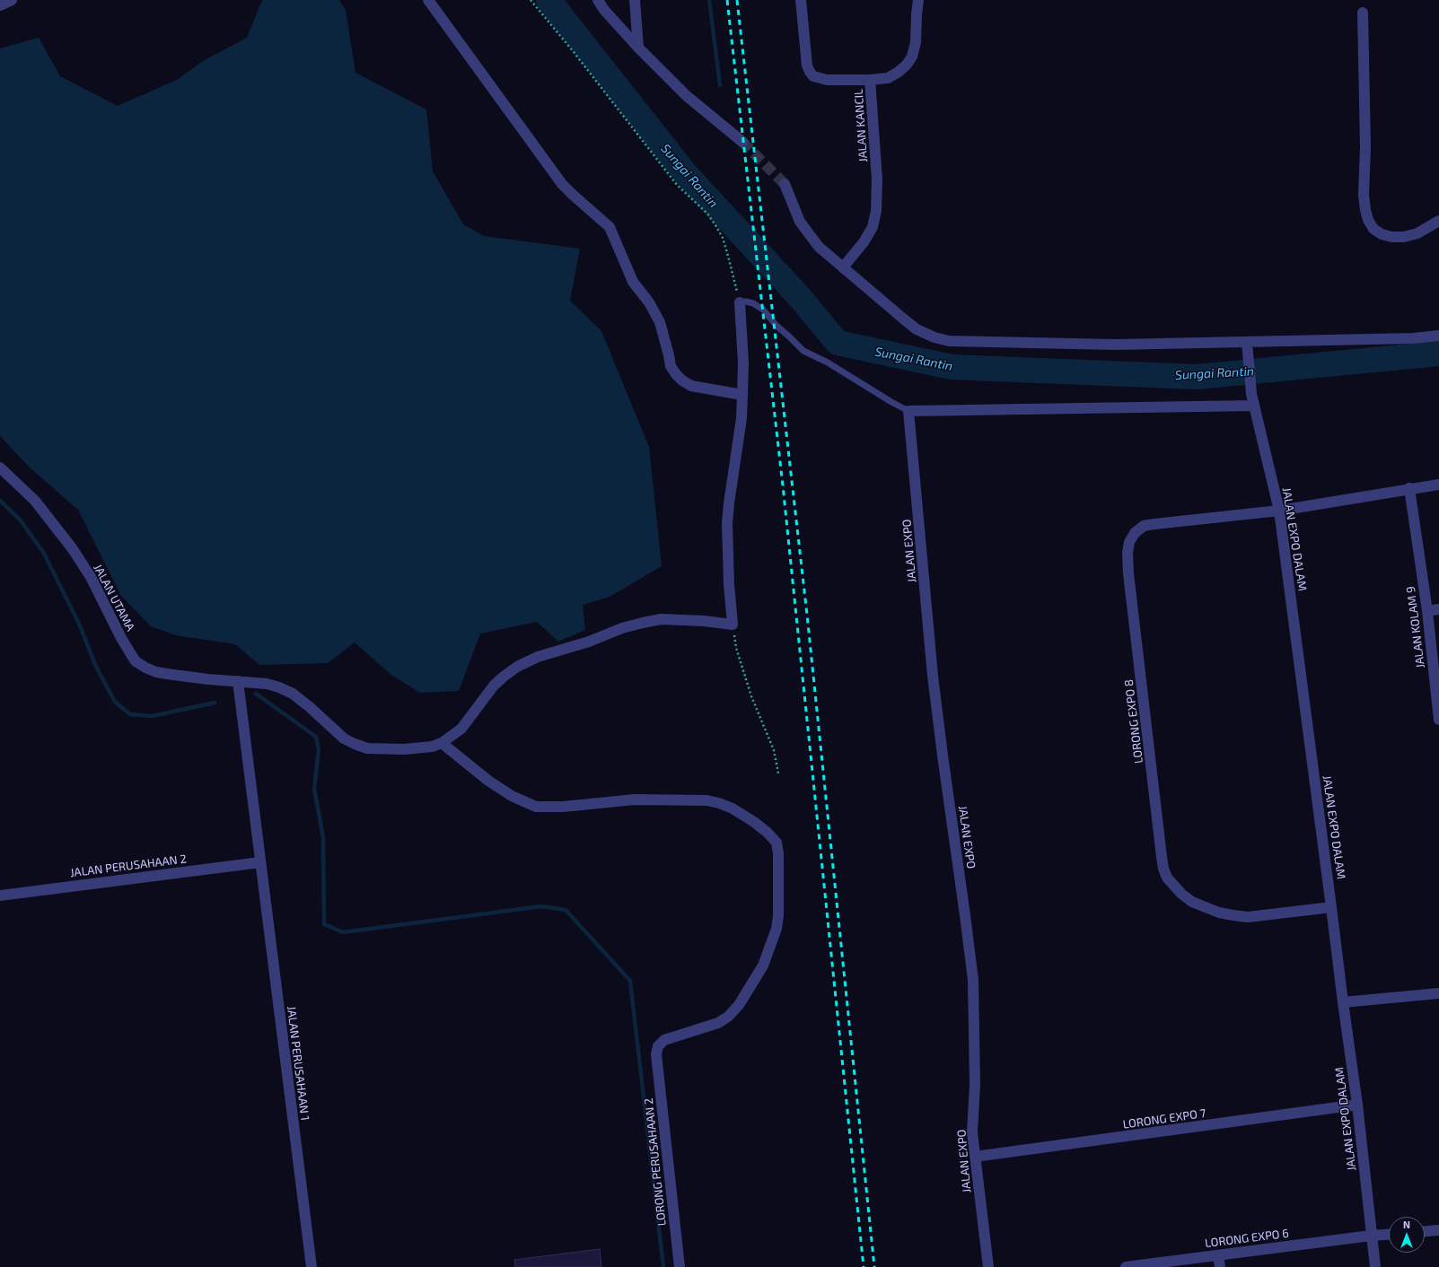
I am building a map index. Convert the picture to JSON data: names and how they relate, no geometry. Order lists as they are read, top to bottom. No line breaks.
{"streets":{"street":["JALAN KANCIL","JALAN EXPO DALAM","JALAN EXPO","JALAN UTAMA","JALAN KOLAM 9","LORONG EXPO 8","JALAN PERUSAHAAN 2","JALAN PERUSAHAAN 1","LORONG EXPO 7","LORONG PERUSAHAAN 2","LORONG EXPO 6"]},"crossings":[["JALAN EXPO DALAM","LORONG EXPO 8"],["JALAN EXPO DALAM","LORONG EXPO 7"],["JALAN EXPO DALAM","LORONG EXPO 6"],["JALAN EXPO","LORONG EXPO 7"],["JALAN UTAMA","JALAN PERUSAHAAN 1"],["JALAN UTAMA","LORONG PERUSAHAAN 2"],["JALAN KOLAM 9","LORONG EXPO 8"],["JALAN PERUSAHAAN 2","JALAN PERUSAHAAN 1"]],"water":["Sungai Rantin"],"north":"top"}
